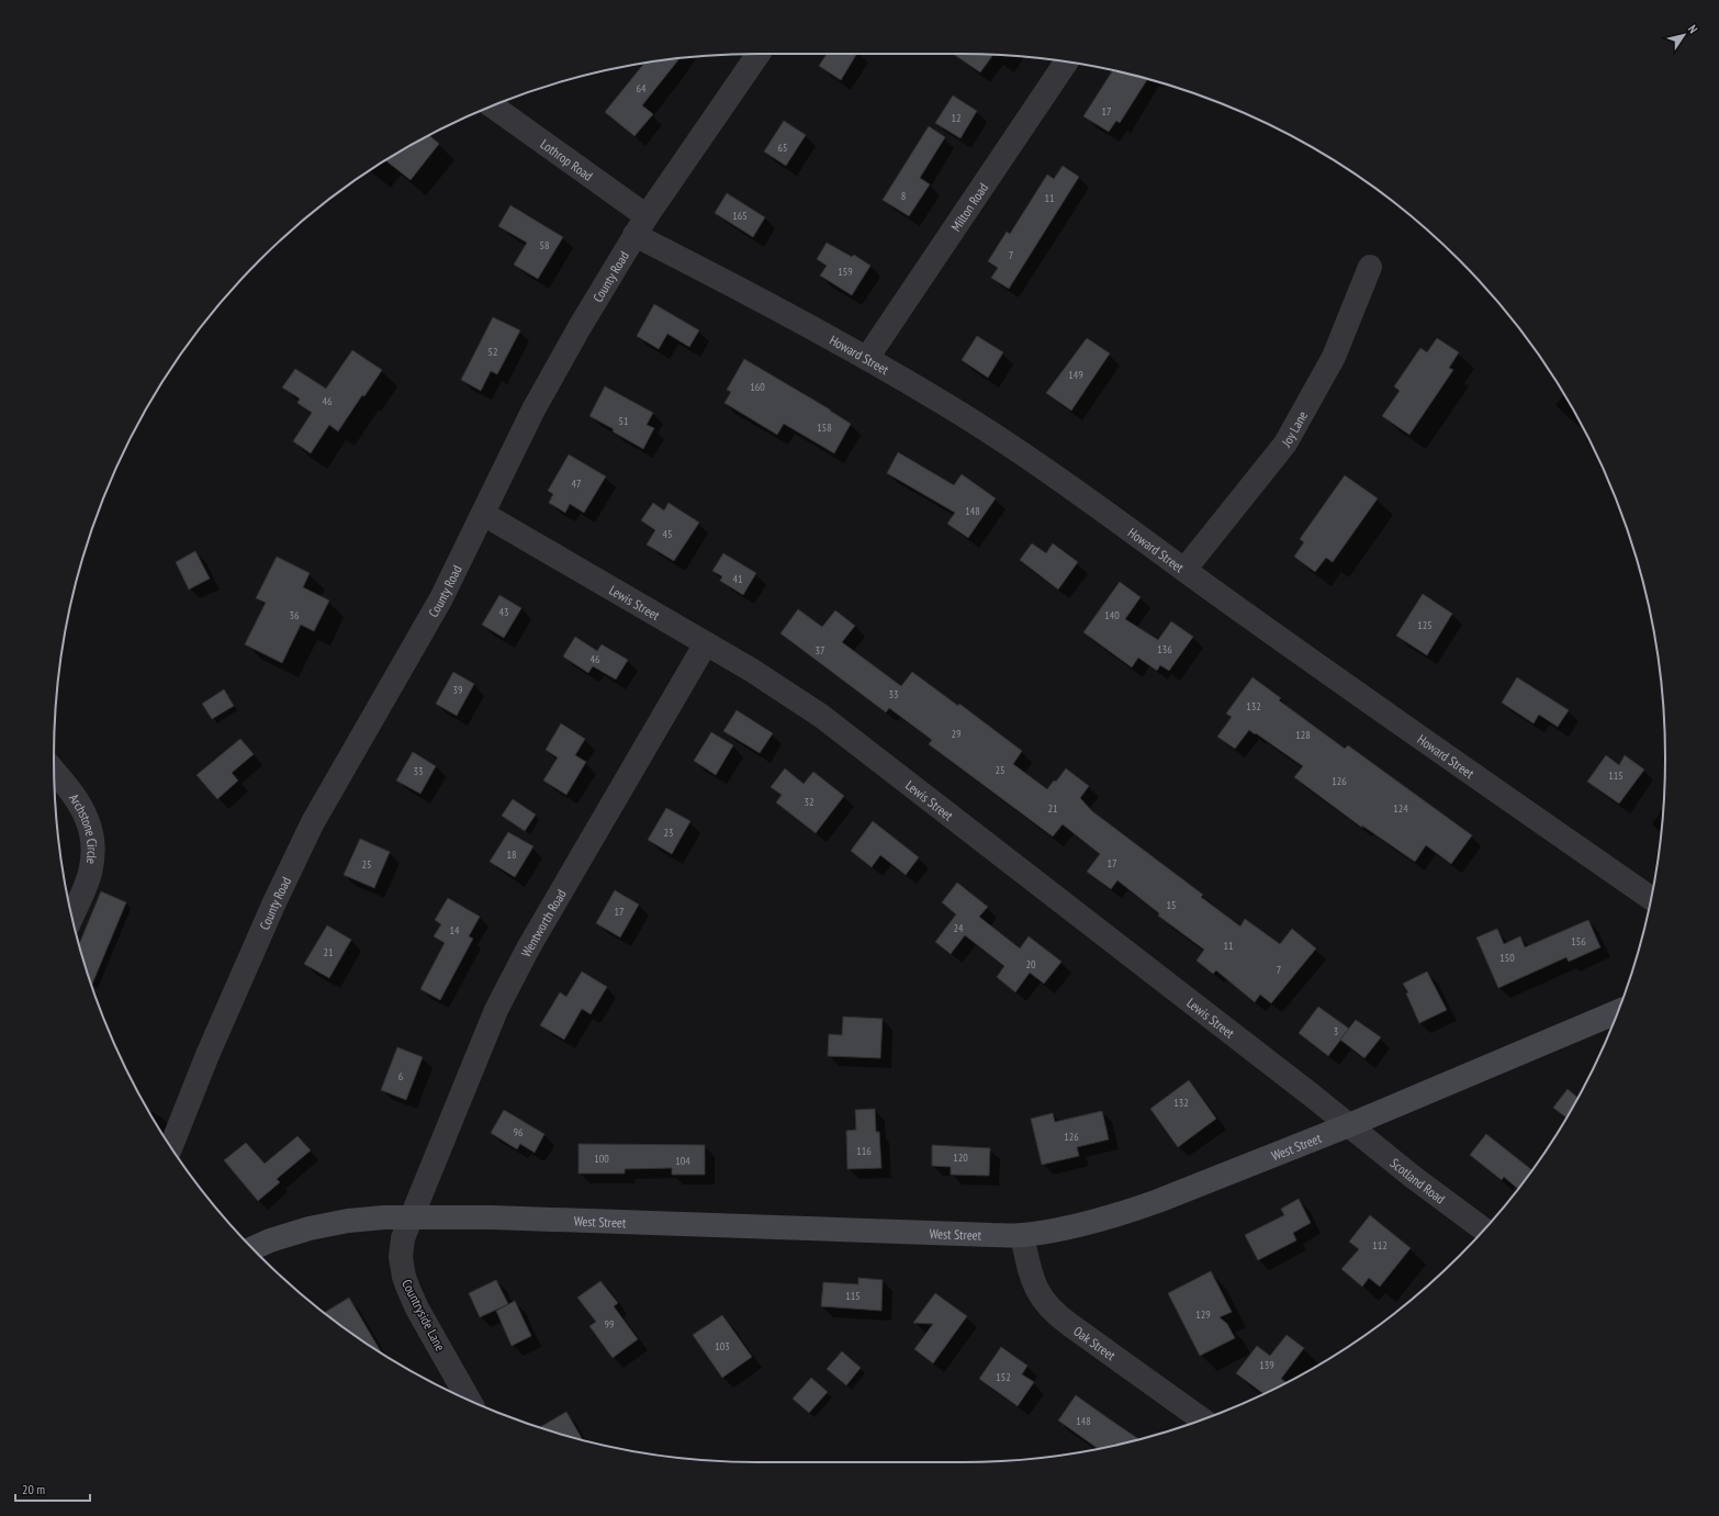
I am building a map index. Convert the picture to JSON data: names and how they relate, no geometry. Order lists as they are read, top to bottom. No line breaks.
{"streets":{"main road":["West Street"],"street":["Lothrop Road","Milton Road","County Road","Howard Street","Joy Lane","Lewis Street","Archstone Circle","Wentworth Road","Scotland Road","Countryside Lane","Oak Street"]},"crossings":[["Lothrop Road","County Road"],["Lothrop Road","Howard Street"],["Milton Road","Howard Street"],["County Road","Howard Street"],["County Road","Lewis Street"],["Howard Street","Joy Lane"],["Lewis Street","Wentworth Road"],["Lewis Street","West Street"],["Lewis Street","Scotland Road"],["Wentworth Road","West Street"],["Wentworth Road","Countryside Lane"],["West Street","Scotland Road"],["West Street","Countryside Lane"],["West Street","Oak Street"]],"house_numbers":["64","17","12","65","8","11","165","58","7","159","52","149","160","46","51","158","47","148","45","41","43","36","140","125","136","37","46","39","33","132","29","128","25","33","115","126","32","21","124","23","18","17","25","15","17","24","14","156","11","21","150","20","7","3","6","132","96","126","116","120","100","104","112","115","129","99","103","139","152","148"],"scale_bar":"20 m","north":"top right"}
